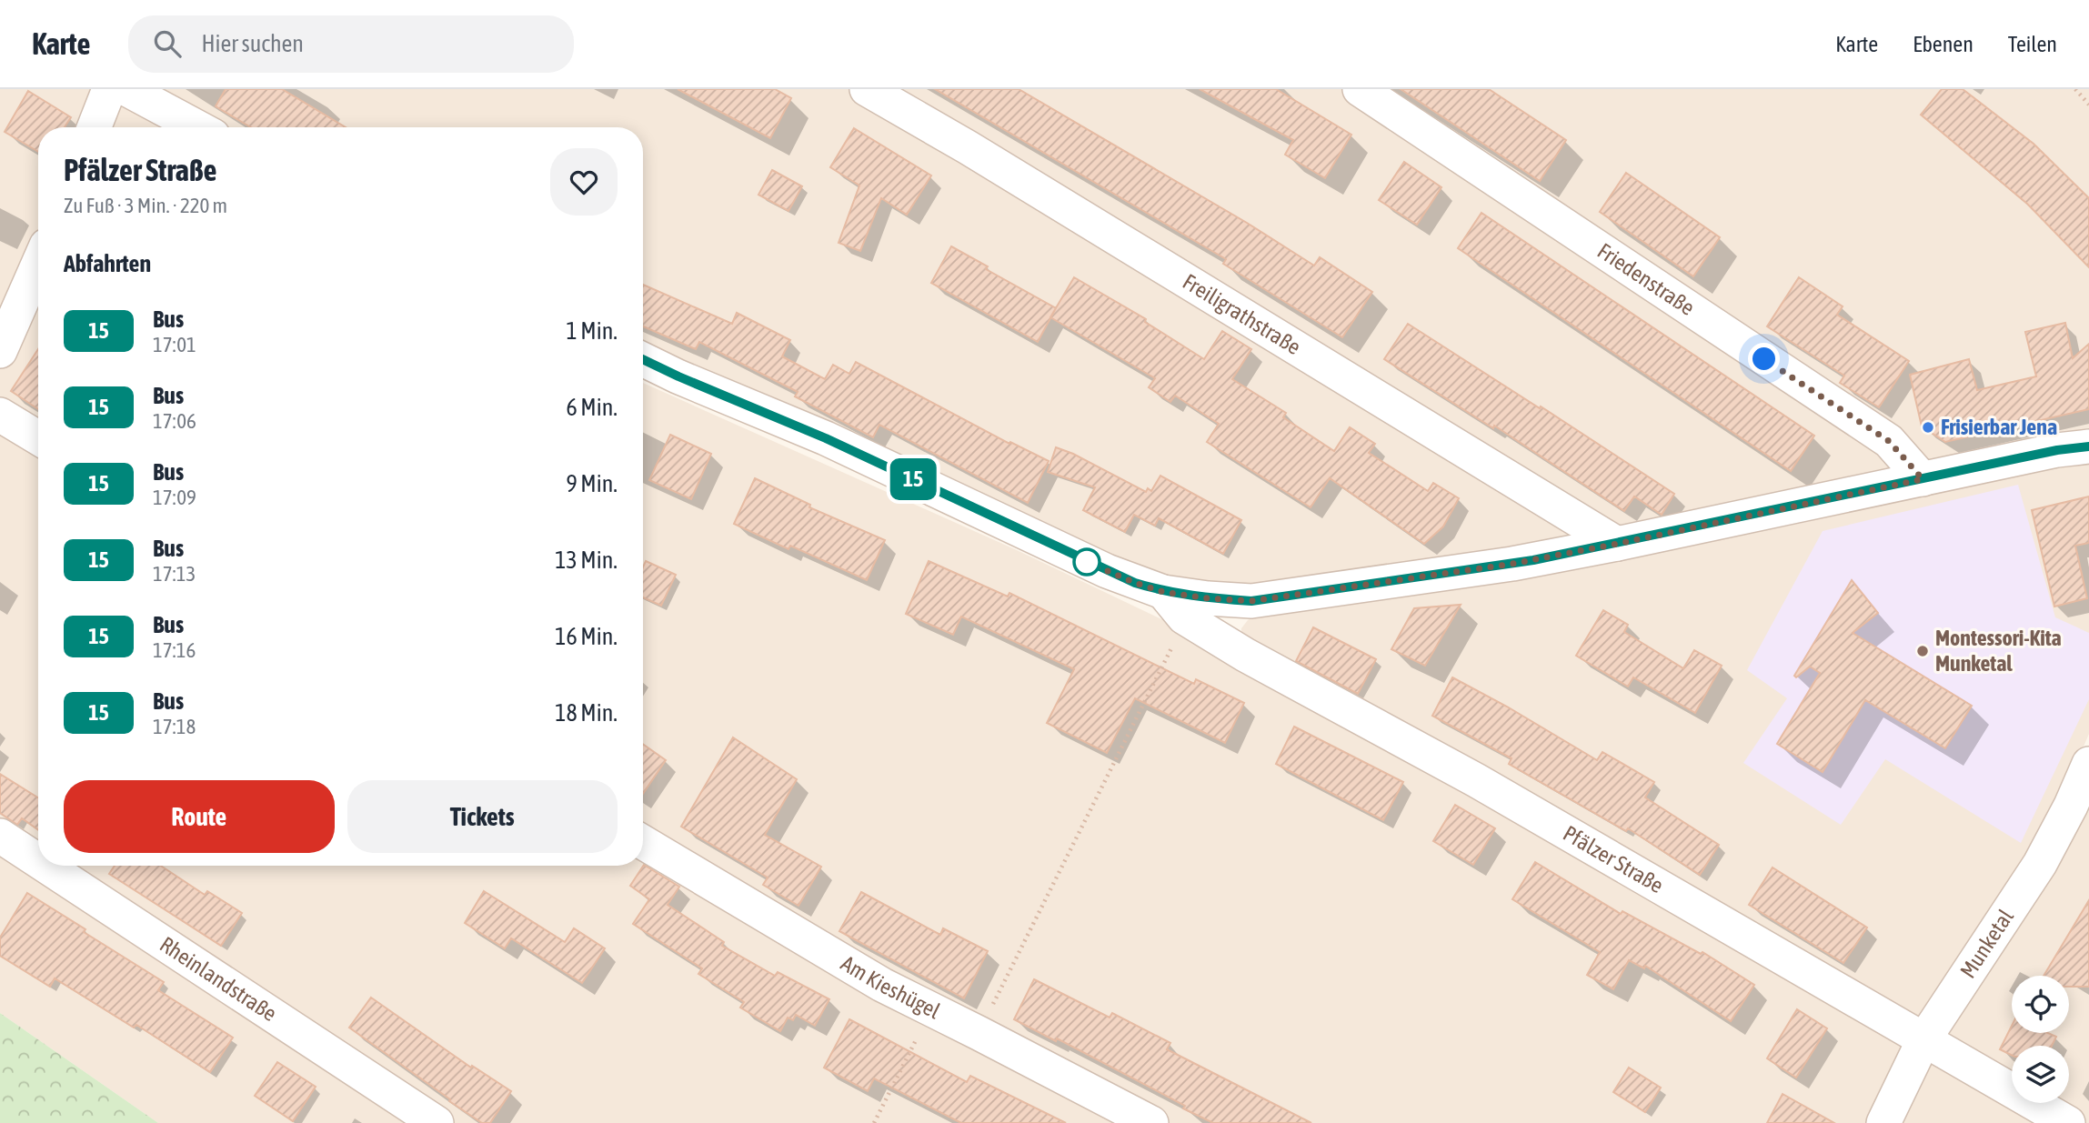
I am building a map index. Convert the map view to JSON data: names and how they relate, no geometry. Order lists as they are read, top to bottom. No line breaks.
{"streets":{"street":["Friedenstraße","Freiligrathstraße","Pfälzer Straße","Munketal","Rheinlandstraße","Am Kieshügel"]},"crossings":[["Pfälzer Straße","Munketal"]],"places":["Frisierbar Jena","Montessori-Kita Munketal"],"lines":["bus line 15"],"page":{"header":"Karte","search":"Hier suchen","nav":["Karte","Ebenen","Teilen"],"on_map":"15","heading":[["Pfälzer Straße","Zu Fuß · 3 Min. · 220 m"],"Abfahrten"],"list":[{"mark":"15","name":"Bus","note":"17:01","value":"1 Min."},{"mark":"15","name":"Bus","note":"17:06","value":"6 Min."},{"mark":"15","name":"Bus","note":"17:09","value":"9 Min."},{"mark":"15","name":"Bus","note":"17:13","value":"13 Min."},{"mark":"15","name":"Bus","note":"17:16","value":"16 Min."},{"mark":"15","name":"Bus","note":"17:18","value":"18 Min."}],"buttons":["Route","Tickets"]}}
